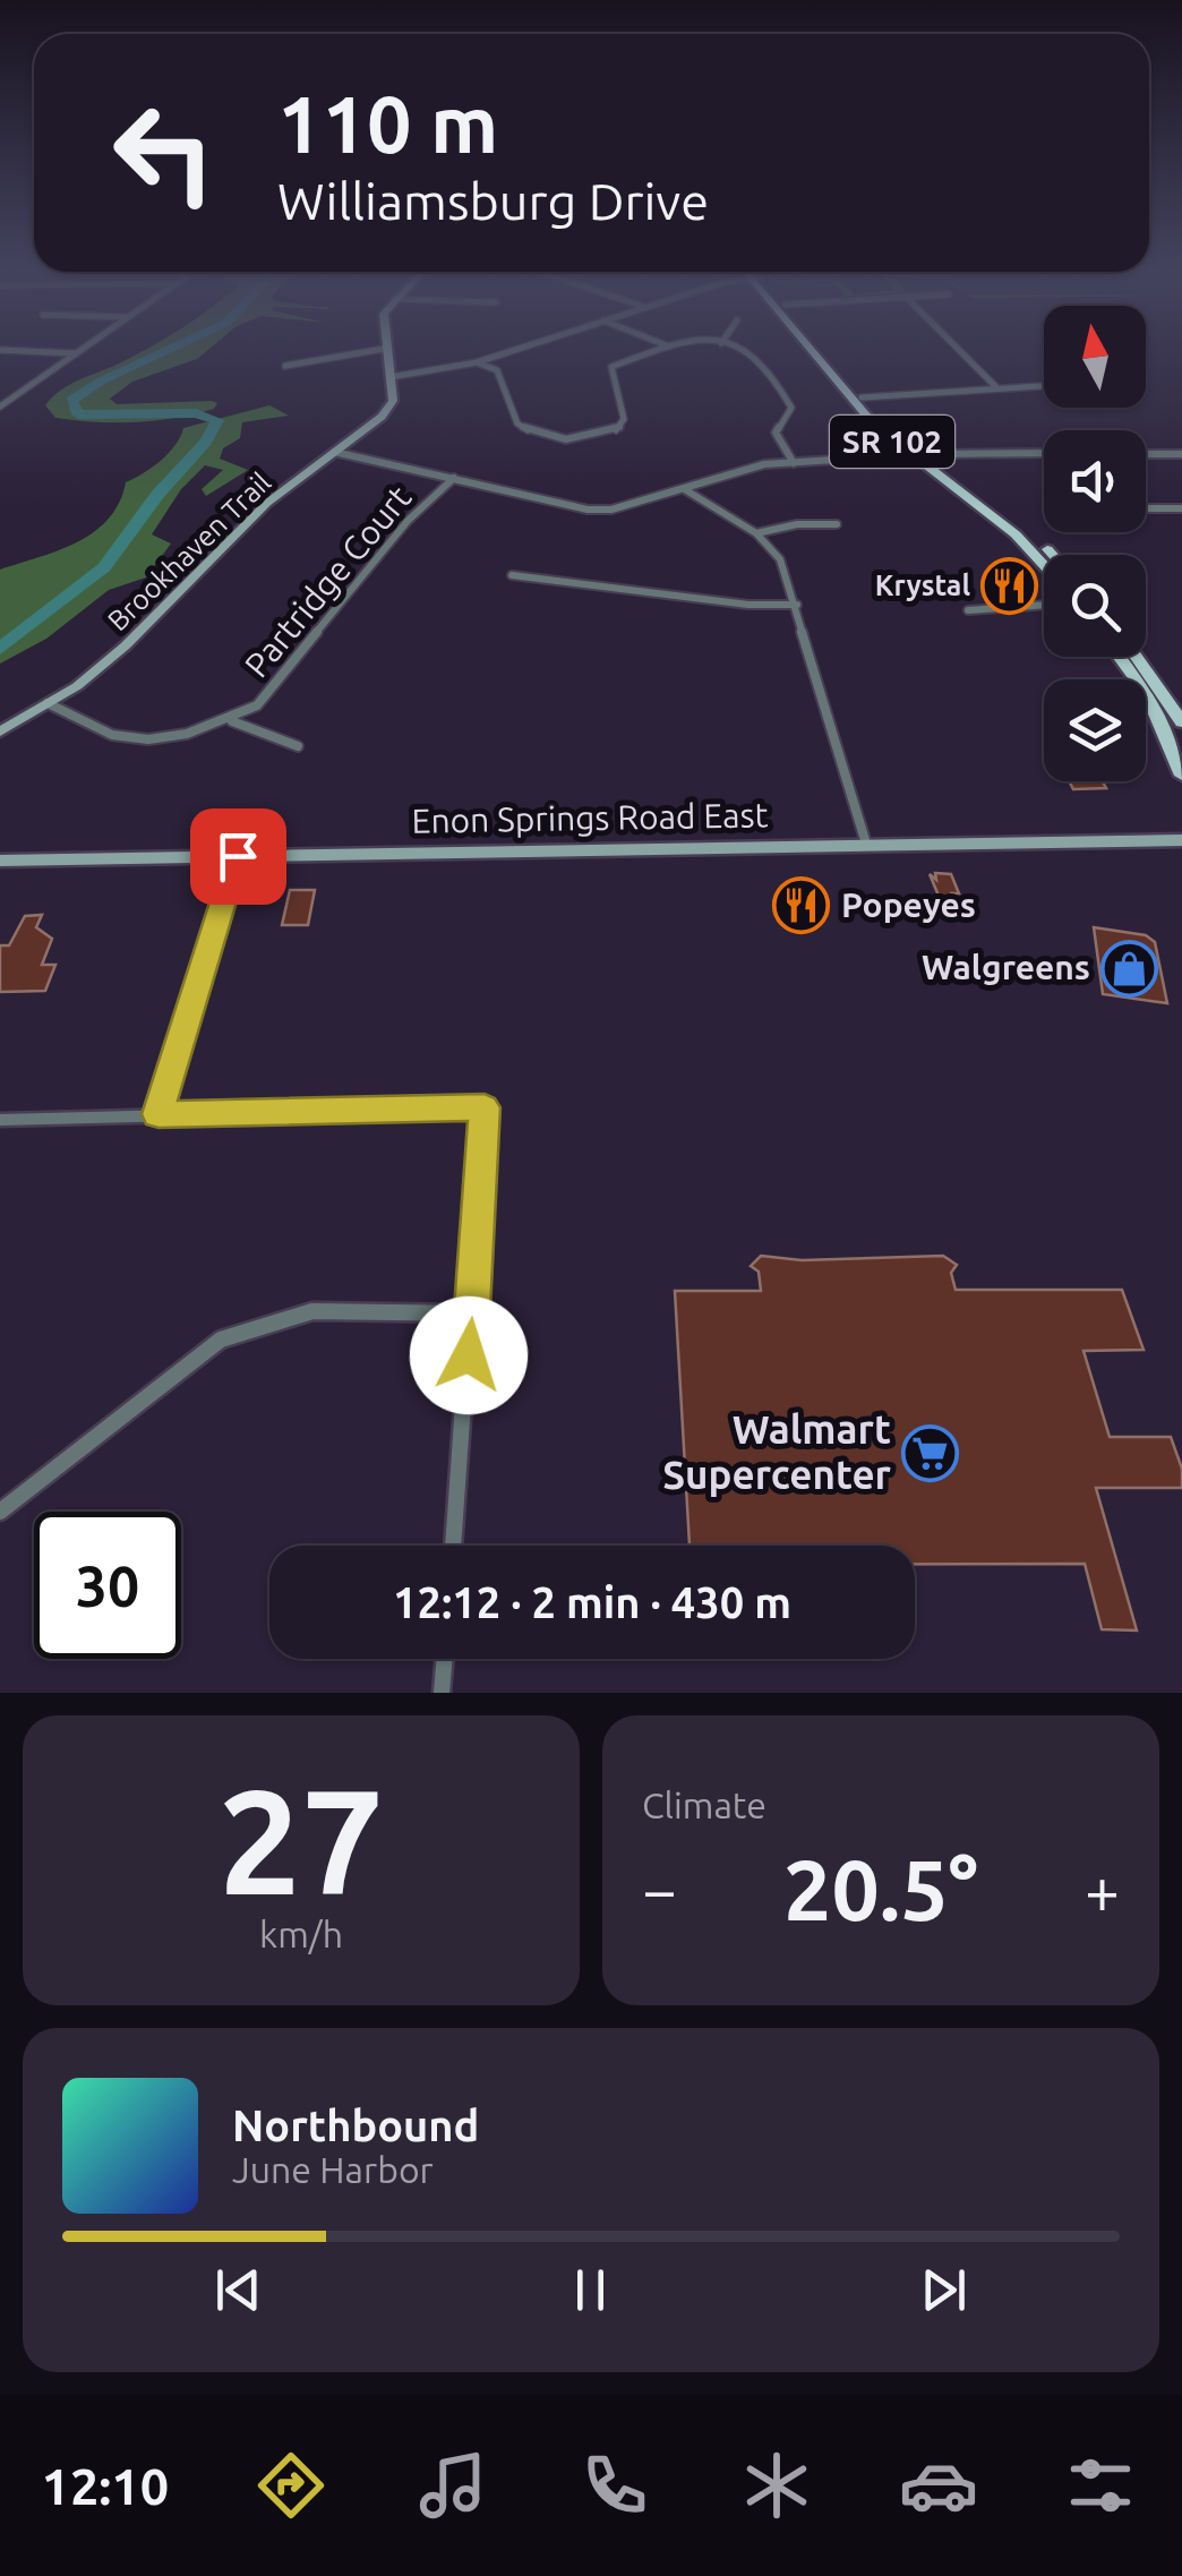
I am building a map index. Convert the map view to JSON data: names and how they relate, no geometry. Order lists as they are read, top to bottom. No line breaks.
{"streets":{"main road":["SR 102"],"street":["Brookhaven Trail","Partridge Court","Enon Springs Road East"]},"crossings":[["Brookhaven Trail","Partridge Court"]],"places":{"restaurant":["Krystal","Popeyes"],"shop":["Walgreens"],"supermarket":["Walmart Supercenter"]},"north":"top","page":{"turn":["110 m","Williamsburg Drive"],"limit":"30","trip":"12:12 · 2 min · 430 m","tile":[["27","km/h"],"Climate"],"heat":["−","20.5°","+"],"song":["Northbound","June Harbor"],"tabs":"12:10"}}
